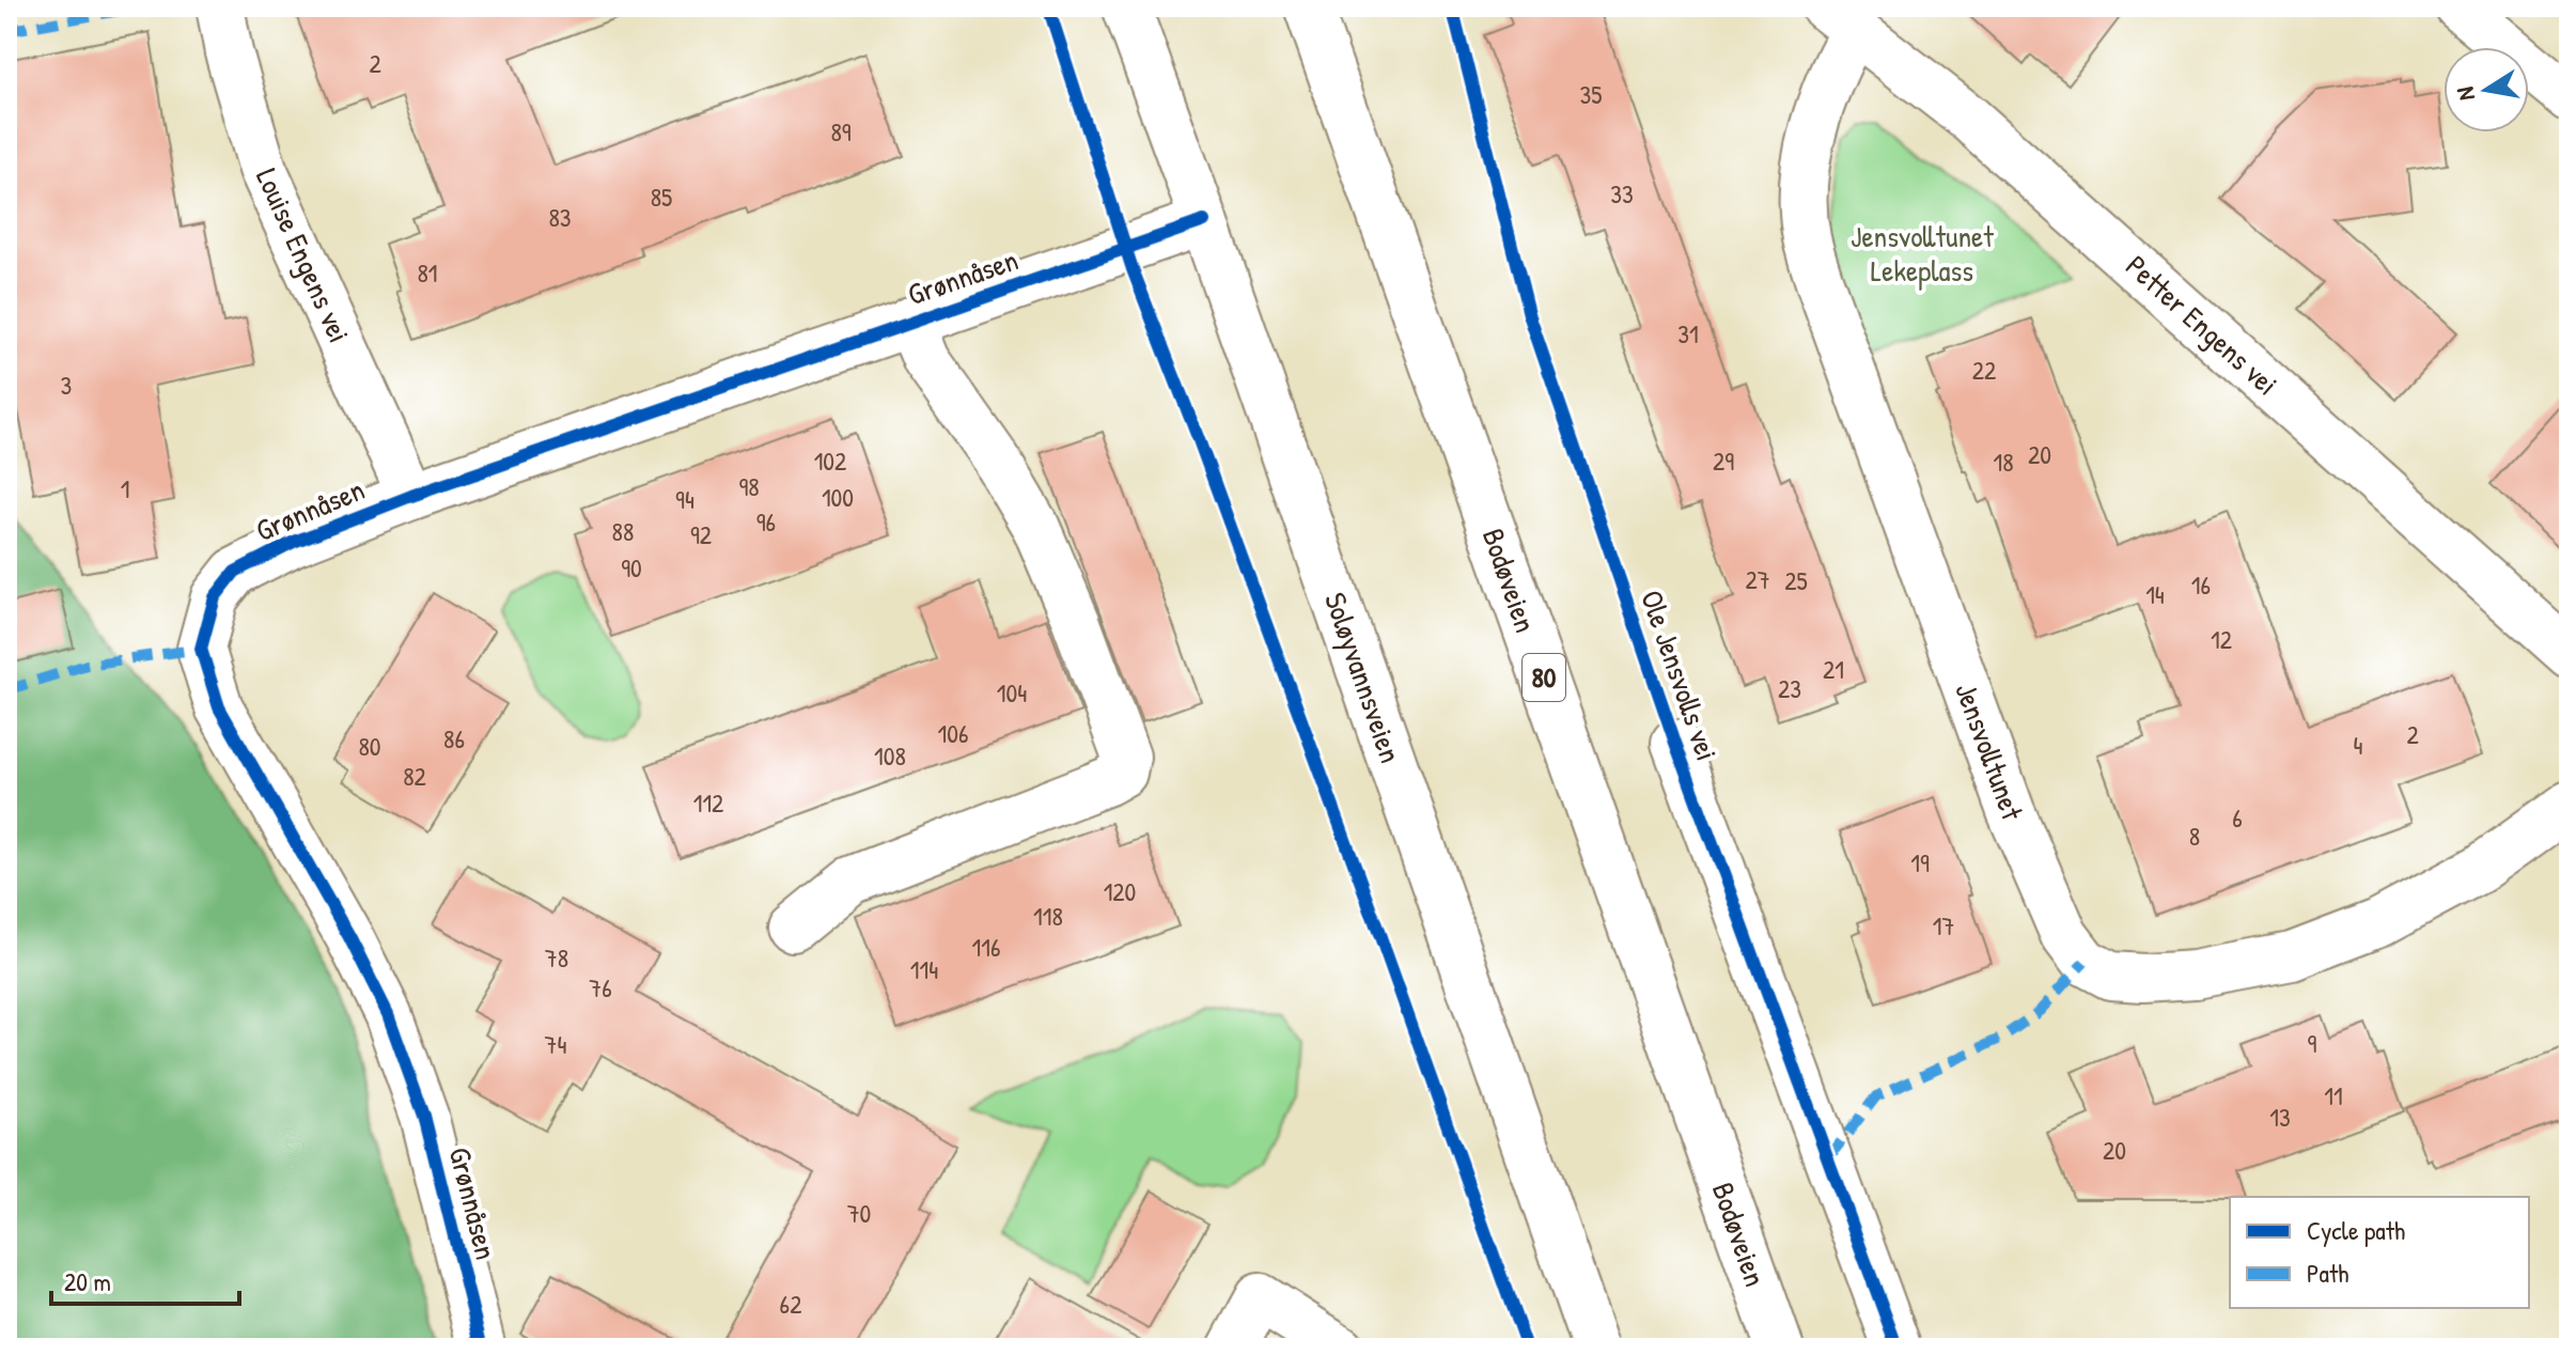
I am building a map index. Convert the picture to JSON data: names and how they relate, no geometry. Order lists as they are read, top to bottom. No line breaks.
{"streets":{"street":["Louise Engens vei","Grønnåsen","Petter Engens vei","Bodøveien","Ole Jensvolls vei","Soløyvannsveien","80","Jensvolltunet"]},"crossings":[["Louise Engens vei","Grønnåsen"],["Grønnåsen","Soløyvannsveien"],["Petter Engens vei","Jensvolltunet"]],"parks":["Jensvolltunet Lekeplass"],"house_numbers":["2","35","89","33","85","83","81","31","22","3","20","102","29","18","98","1","100","94","96","88","92","90","27","25","16","14","12","21","23","104","106","2","86","4","80","108","82","112","6","8","19","120","118","17","116","78","114","76","9","74","11","13","20","70","62"],"legend":["Cycle path","Path"],"scale_bar":"20 m","north":"left"}
